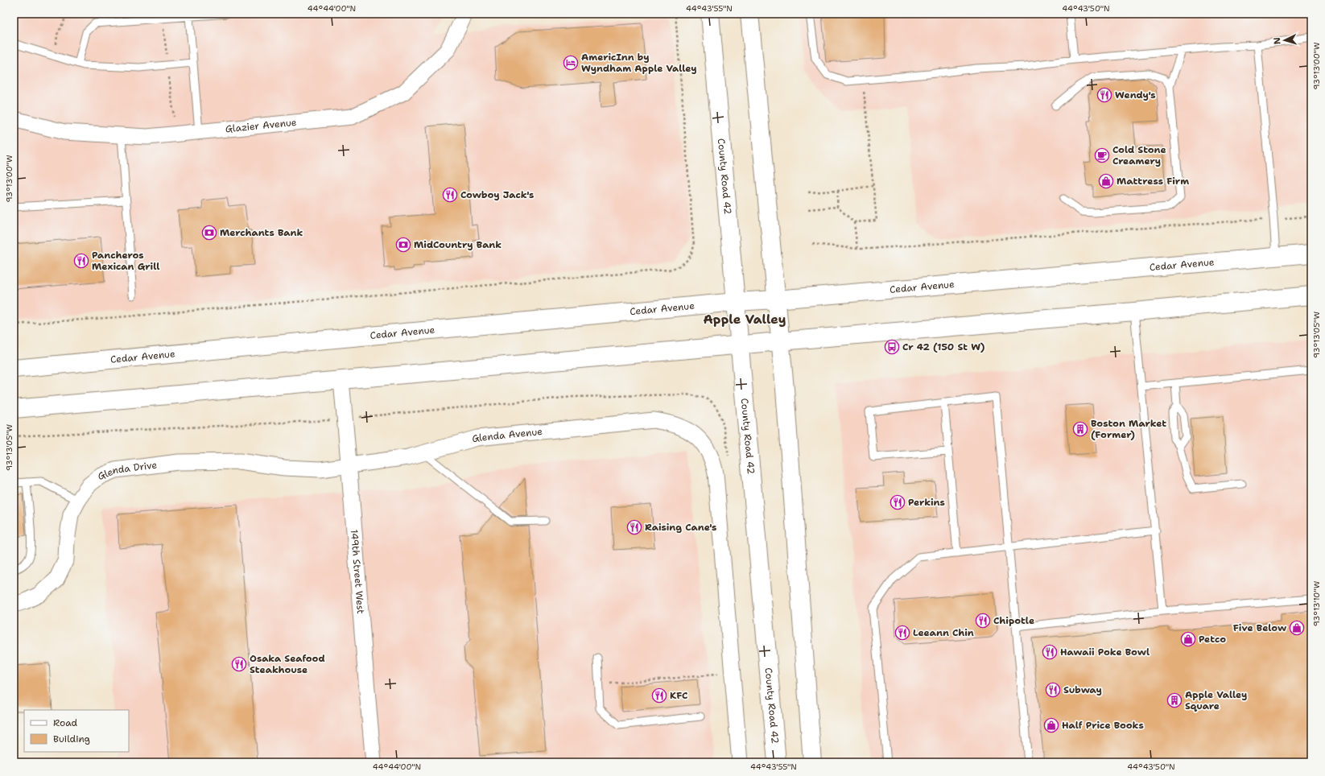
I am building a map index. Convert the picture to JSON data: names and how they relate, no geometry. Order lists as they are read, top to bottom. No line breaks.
{"streets":{"main road":["County Road 42","Cedar Avenue"],"street":["Glazier Avenue","Glenda Avenue","Glenda Drive","149th Street West"]},"crossings":[["County Road 42","Cedar Avenue"],["Glenda Avenue","Glenda Drive"],["Glenda Avenue","149th Street West"]],"districts":["Apple Valley"],"places":{"hotel":["AmericInn by Wyndham Apple Valley"],"restaurant":["Wendy's","Cowboy Jack's","Pancheros Mexican Grill","Perkins","Raising Cane's","Chipotle","Leeann Chin","Hawaii Poke Bowl","Osaka Seafood Steakhouse","Subway","KFC"],"cafe":["Cold Stone Creamery"],"shop":["Mattress Firm","Five Below","Petco","Half Price Books"],"bank":["Merchants Bank","MidCountry Bank"],"bus stop":["Cr 42 (150 St W)"],"building":["Boston Market (Former)","Apple Valley Square"]},"legend":["Road","Building"],"north":"left","coordinates":["44°44'00\"N","44°43'55\"N","44°43'50\"N","93°13'00\"W","93°13'05\"W","93°13'10\"W"]}
